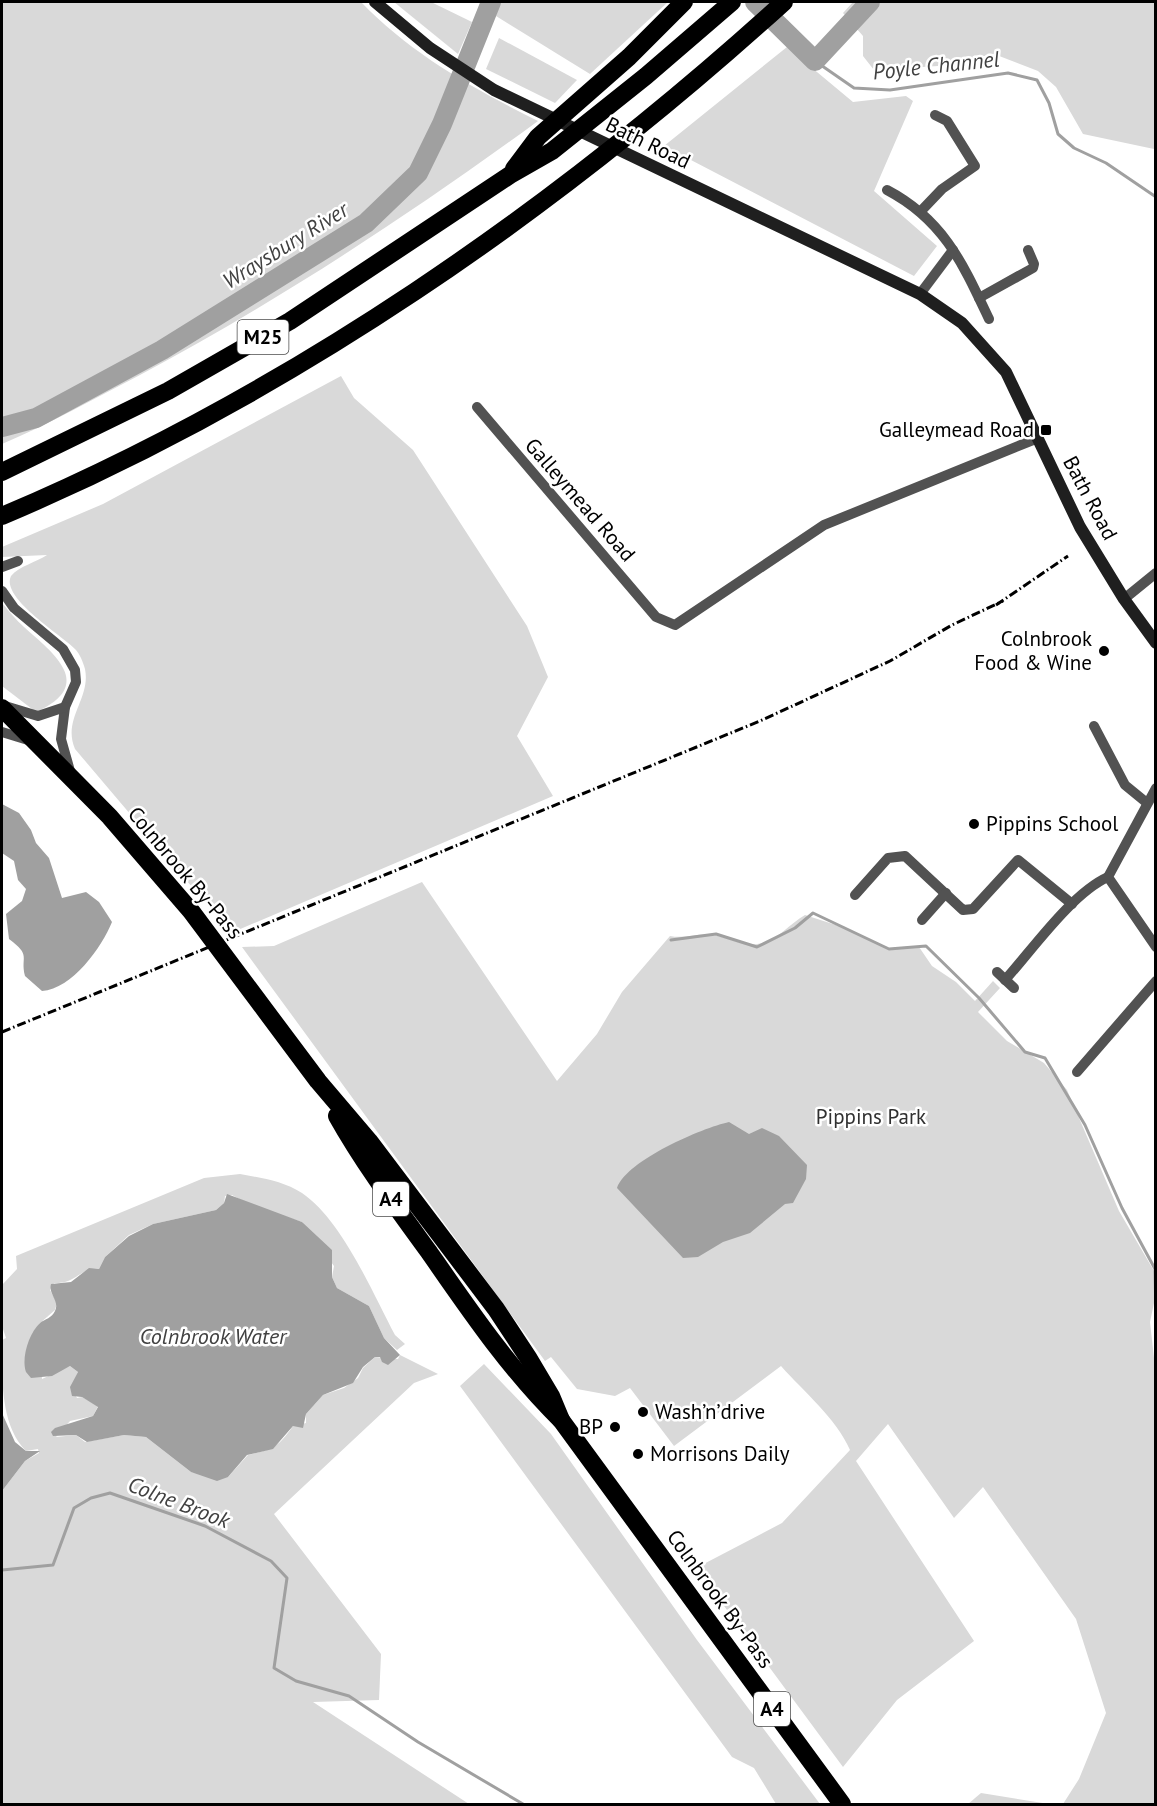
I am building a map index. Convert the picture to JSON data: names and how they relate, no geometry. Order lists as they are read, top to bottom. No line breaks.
{"streets":{"highway":["M25","Colnbrook By-Pass","A4"],"street":["Bath Road","Galleymead Road"]},"crossings":[["Bath Road","Galleymead Road"]],"water":["Poyle Channel","Wraysbury River","Colnbrook Water","Colne Brook"],"parks":["Pippins Park"],"places":{"transit":["Galleymead Road"],"other":["Colnbrook Food & Wine","Pippins School","Wash’n’drive","BP","Morrisons Daily"]}}
